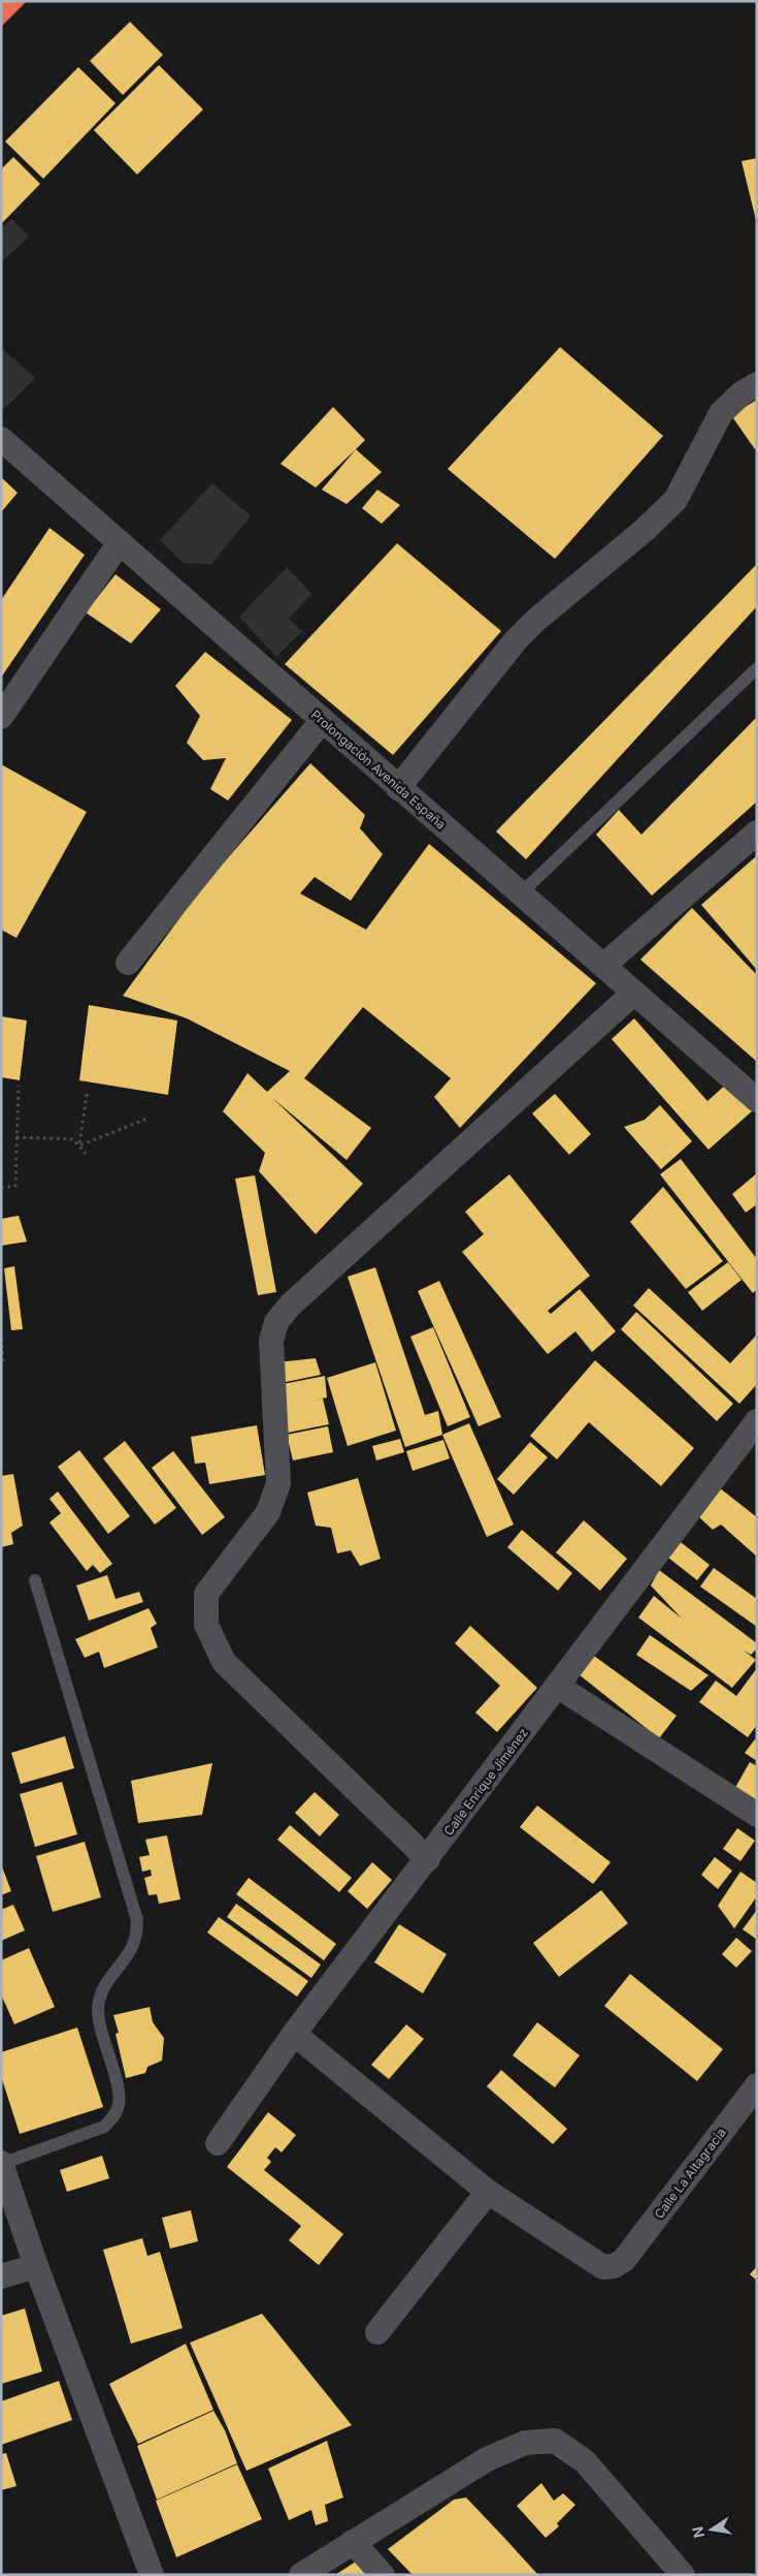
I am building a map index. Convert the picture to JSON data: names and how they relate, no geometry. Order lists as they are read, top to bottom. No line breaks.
{"streets":{"street":["Prolongación Avenida España","Calle Enrique Jiménez","Calle La Altagracia"]},"north":"left"}
